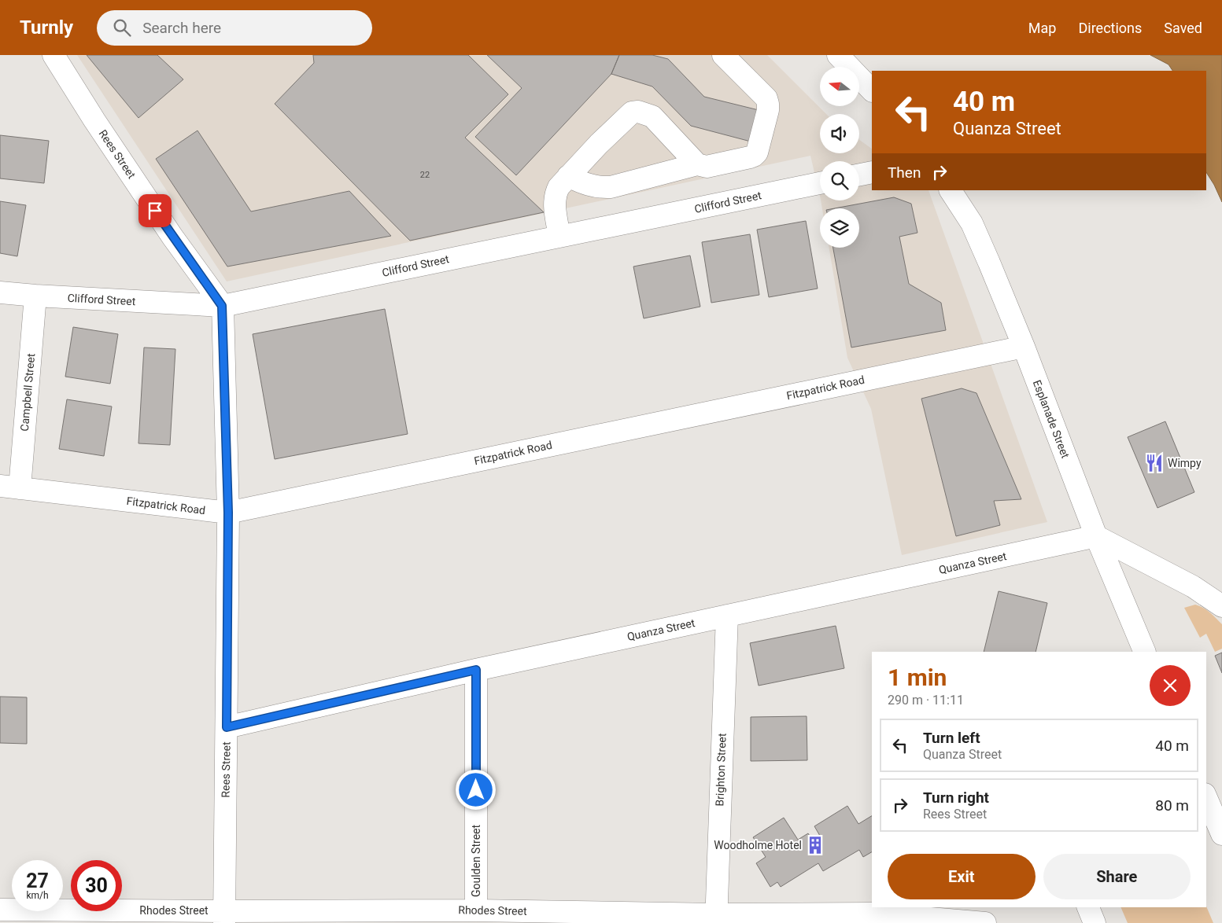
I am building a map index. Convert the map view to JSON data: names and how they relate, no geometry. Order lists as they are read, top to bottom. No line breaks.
{"streets":{"street":["Rees Street","Clifford Street","Fitzpatrick Road","Campbell Street","Esplanade Street","Quanza Street","Brighton Street","Goulden Street","Rhodes Street"]},"crossings":[["Rees Street","Clifford Street"],["Rees Street","Fitzpatrick Road"],["Rees Street","Quanza Street"],["Rees Street","Rhodes Street"],["Clifford Street","Campbell Street"],["Fitzpatrick Road","Campbell Street"],["Fitzpatrick Road","Esplanade Street"],["Esplanade Street","Quanza Street"],["Quanza Street","Brighton Street"],["Quanza Street","Goulden Street"],["Brighton Street","Rhodes Street"],["Goulden Street","Rhodes Street"]],"places":{"restaurant":["Wimpy"],"building":["Woodholme Hotel"]},"house_numbers":["22"],"north":"left","page":{"header":"Turnly","search":"Search here","nav":["Map","Directions","Saved"],"turn":["40 m","Quanza Street"],"then":"Then","heading":["1 min","290 m · 11:11"],"list":[{"name":"Turn left","note":"Quanza Street","value":"40 m"},{"name":"Turn right","note":"Rees Street","value":"80 m"}],"buttons":["Exit","Share"],"speed":"27 km/h","limit":"30"}}
